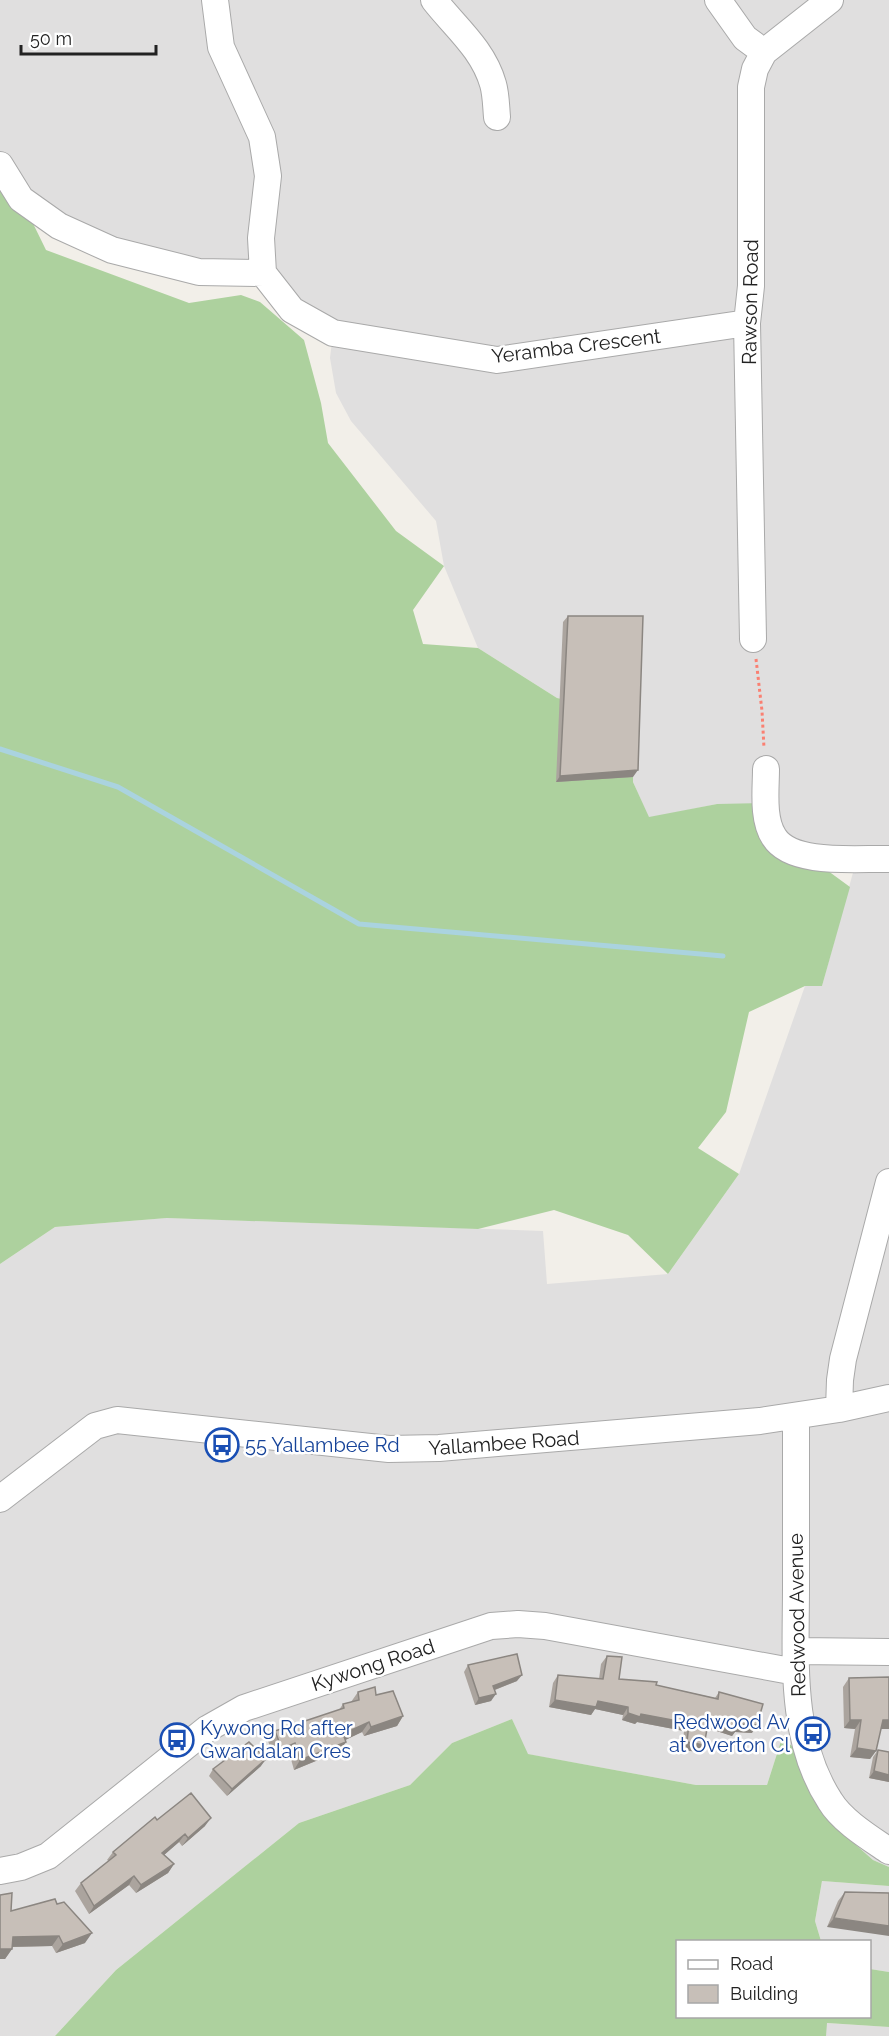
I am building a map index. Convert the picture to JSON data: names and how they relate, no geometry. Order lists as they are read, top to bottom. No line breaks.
{"streets":{"street":["Rawson Road","Yeramba Crescent","Yallambee Road","Redwood Avenue","Kywong Road"]},"crossings":[["Rawson Road","Yeramba Crescent"],["Yallambee Road","Redwood Avenue"],["Redwood Avenue","Kywong Road"]],"places":{"bus stop":["55 Yallambee Rd","Redwood Av at Overton Cl","Kywong Rd after Gwandalan Cres"]},"legend":["Road","Building"],"scale_bar":"50 m"}
